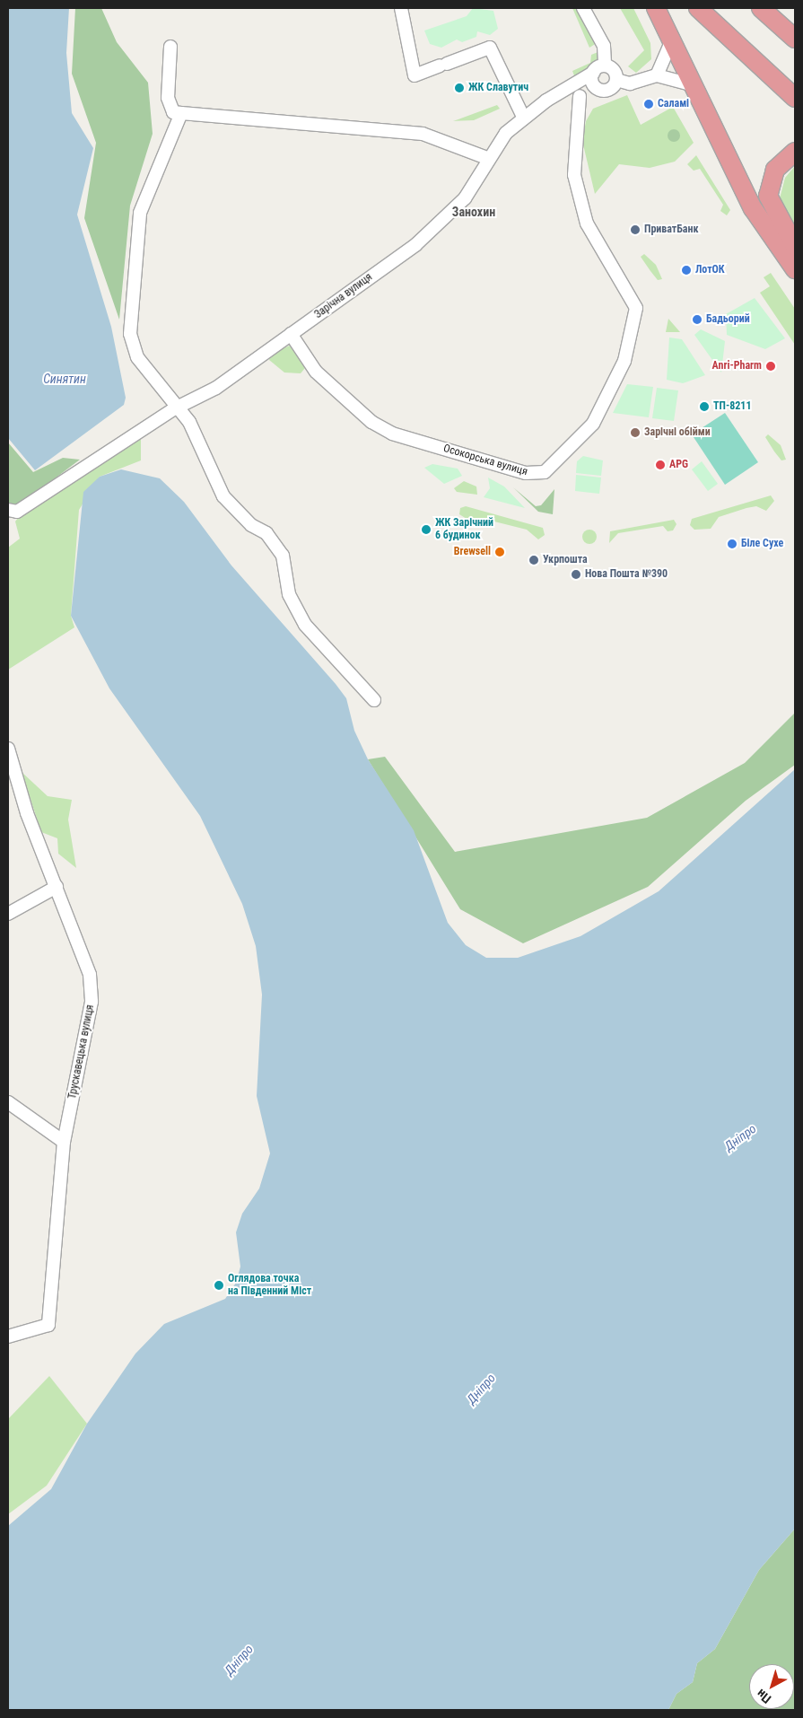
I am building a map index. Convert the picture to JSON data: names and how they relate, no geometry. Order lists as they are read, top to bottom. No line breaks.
{"streets":{"street":["Зарічна вулиця","Осокорська вулиця","Трускавецька вулиця"]},"crossings":[["Зарічна вулиця","Осокорська вулиця"]],"districts":["Занохин"],"water":["Синятин","Дніпро"],"places":["ЖК Славутич","Саламі","ПриватБанк","ЛотОК","Бадьорий","Anri-Pharm","ТП-8211","Зарічні обійми","APG","ЖК Зарічний 6 будинок","Біле Сухе","Brewsell","Укрпошта","Нова Пошта №390","Оглядова точка на Південний Міст"],"north":"bottom left"}
